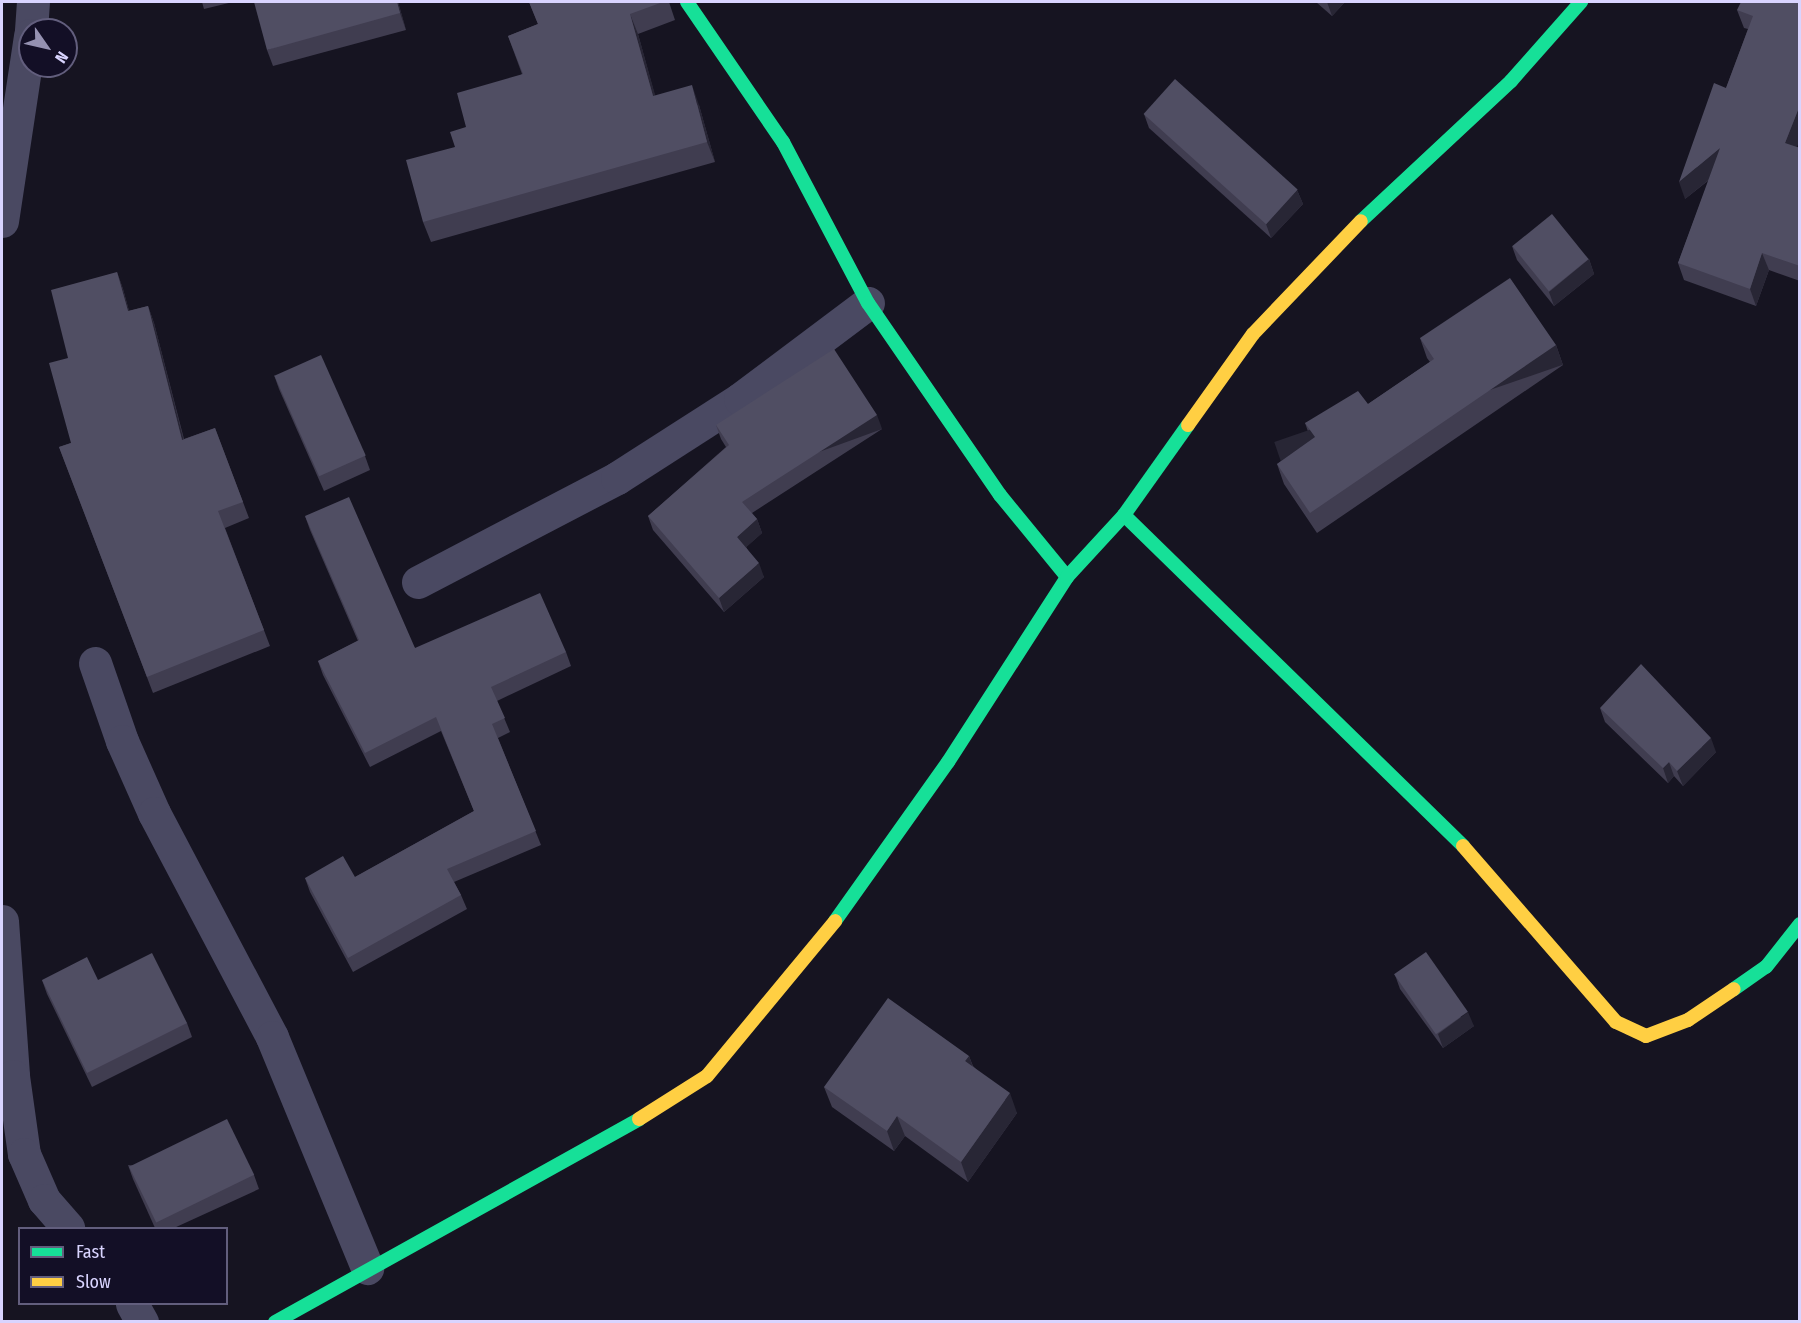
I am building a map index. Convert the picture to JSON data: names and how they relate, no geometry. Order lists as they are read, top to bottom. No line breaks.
{"legend":["Fast","Slow"],"north":"bottom right"}
